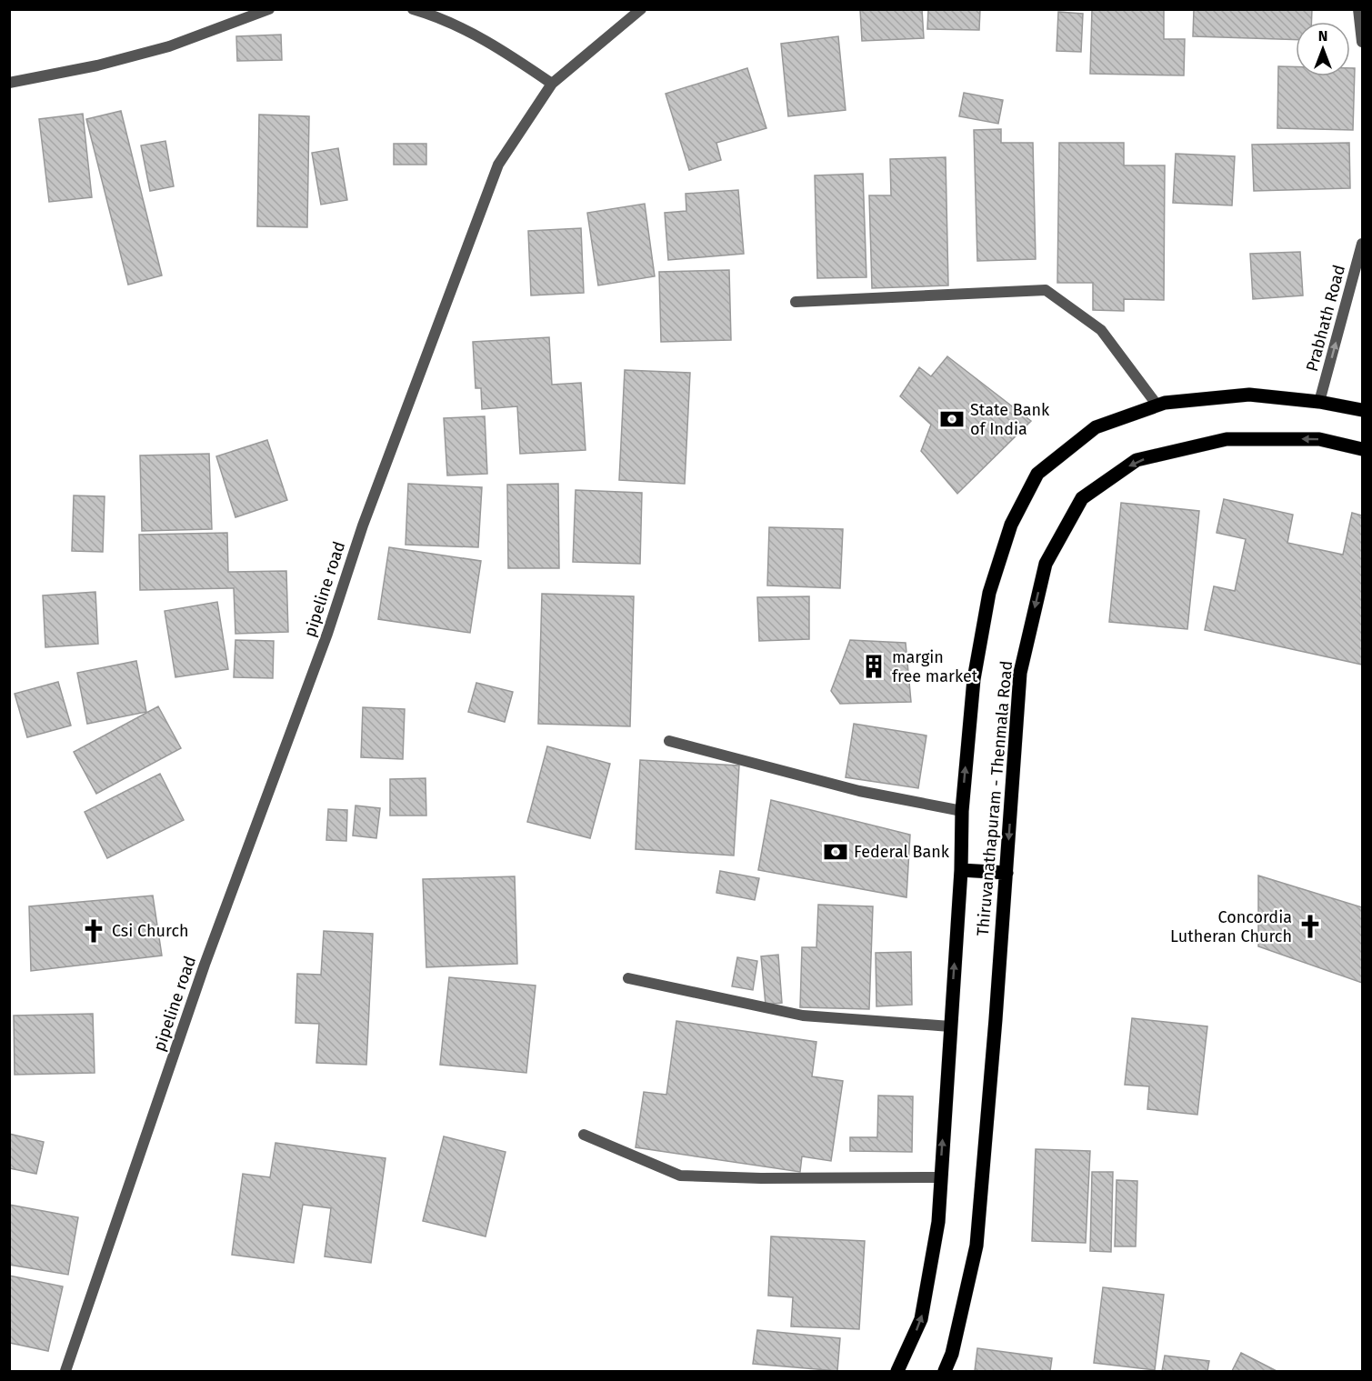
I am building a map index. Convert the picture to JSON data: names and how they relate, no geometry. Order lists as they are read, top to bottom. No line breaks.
{"streets":{"main road":["Thiruvanathapuram - Thenmala Road"],"street":["Prabhath Road","pipeline road"]},"one_way":["Prabhath Road","Thiruvanathapuram - Thenmala Road"],"places":{"bank":["State Bank of India","Federal Bank"],"building":["margin free market"],"church":["Concordia Lutheran Church","Csi Church"]},"north":"top"}
